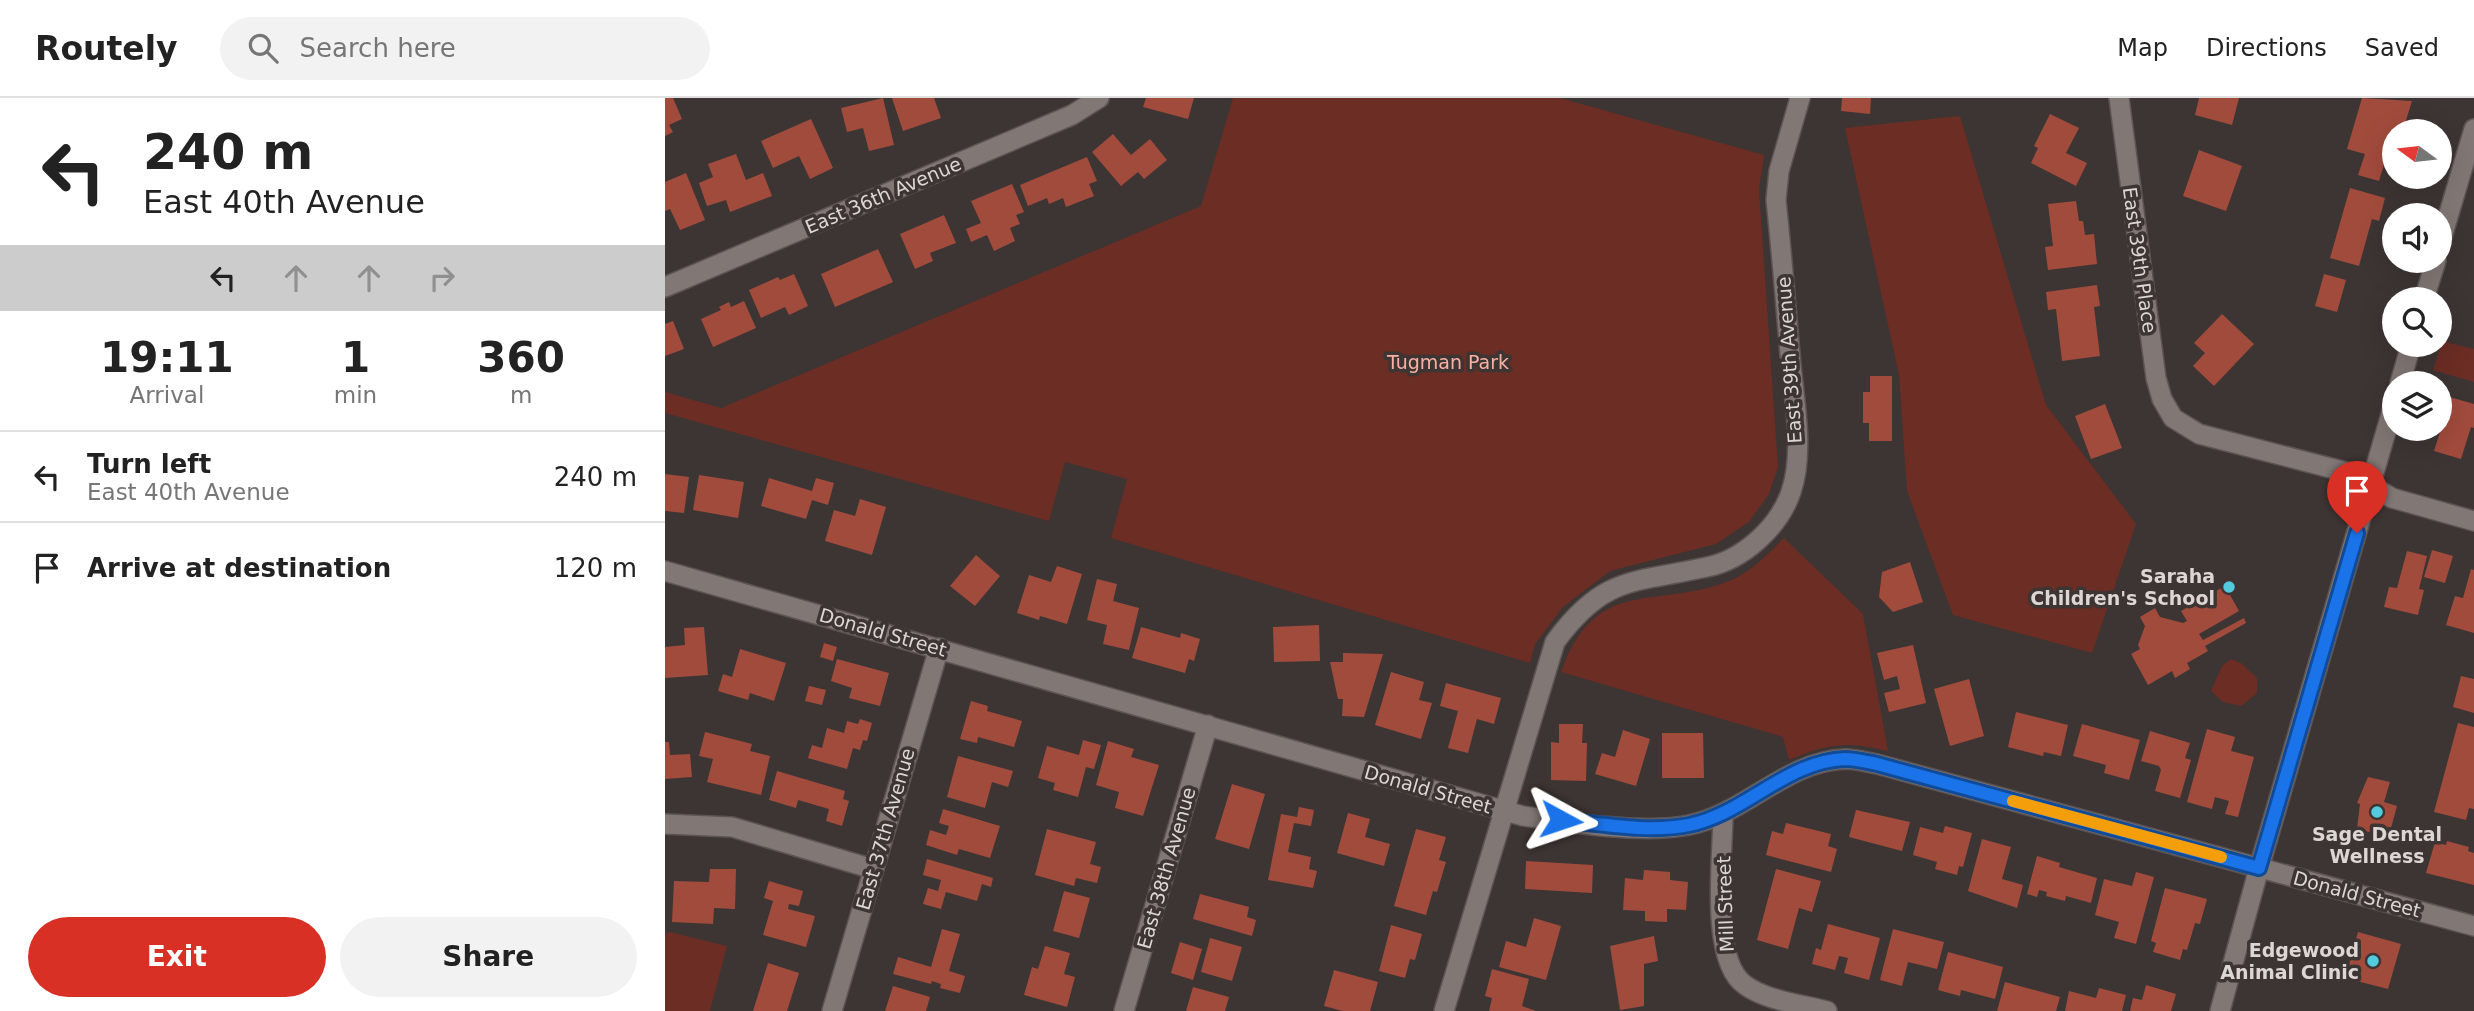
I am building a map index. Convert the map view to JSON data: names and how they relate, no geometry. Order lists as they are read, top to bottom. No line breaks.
{"streets":{"street":["East 36th Avenue","East 39th Place","East 39th Avenue","Donald Street","East 37th Avenue","East 38th Avenue","Mill Street"]},"crossings":[["East 39th Avenue","Donald Street"],["Donald Street","East 37th Avenue"],["Donald Street","East 38th Avenue"],["Donald Street","Mill Street"]],"parks":["Tugman Park"],"places":["Saraha Children's School","Sage Dental Wellness","Edgewood Animal Clinic"],"north":"left","page":{"header":"Routely","search":"Search here","nav":["Map","Directions","Saved"],"turn":["240 m","East 40th Avenue"],"eta":["19:11","Arrival","1","min","360","m"],"list":[{"name":"Turn left","note":"East 40th Avenue","value":"240 m"},{"name":"Arrive at destination","value":"120 m"}],"buttons":["Exit","Share"]}}
